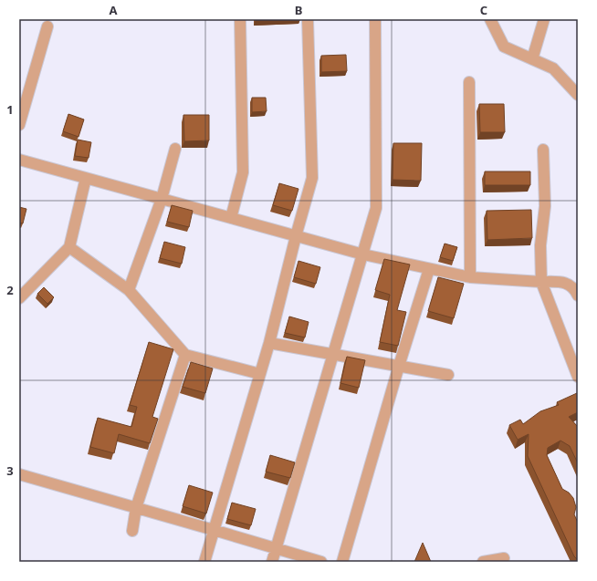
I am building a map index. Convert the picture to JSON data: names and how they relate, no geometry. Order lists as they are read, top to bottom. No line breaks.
{"grid":{"columns":["A","B","C"],"rows":["1","2","3"]}}
